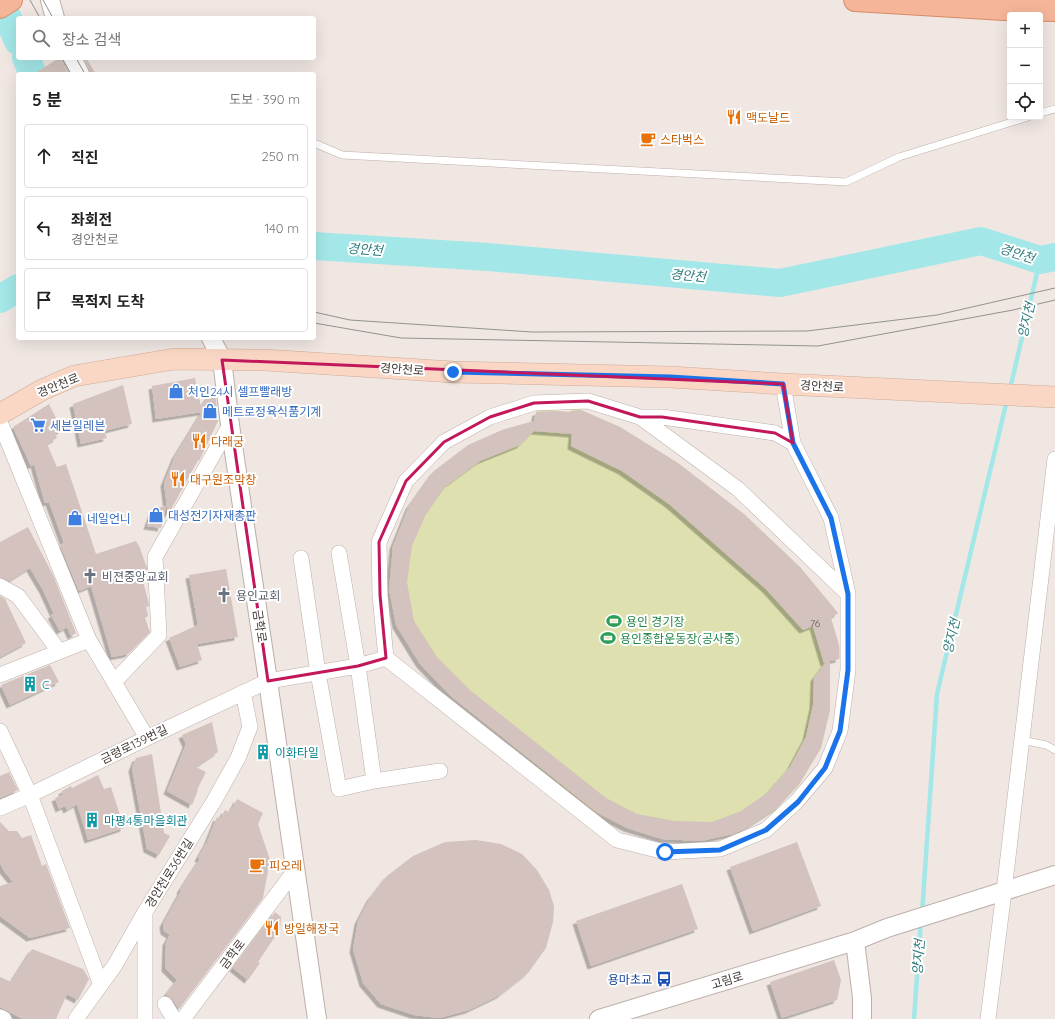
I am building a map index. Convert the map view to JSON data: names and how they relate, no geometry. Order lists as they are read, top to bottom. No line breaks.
{"streets":{"main road":["경안천로"],"street":["금학로","금령로139번길","경안천로36번길","고림로"]},"crossings":[["경안천로","금학로"],["금학로","금령로139번길"],["금령로139번길","경안천로36번길"]],"water":["경안천","양지천"],"places":{"restaurant":["맥도날드","다래궁","대구원조막창","방일해장국"],"cafe":["스타벅스","피오레"],"shop":["처인24시 셀프빨래방","메트로정육식품기계","대성전기자재총판","네일언니"],"supermarket":["세븐일레븐"],"church":["비젼중앙교회","용인교회"],"sports":["용인 경기장","용인종합운동장(공사중)"],"building":["C","이화타일","마평4통마을회관"],"bus stop":["용마초교"]},"house_numbers":["76"],"page":{"map_buttons":["+","−"],"search":"장소 검색","heading":["5 분","도보 · 390 m"],"list":[["직진","250 m"],["좌회전","경안천로","140 m"],"목적지 도착"]}}
